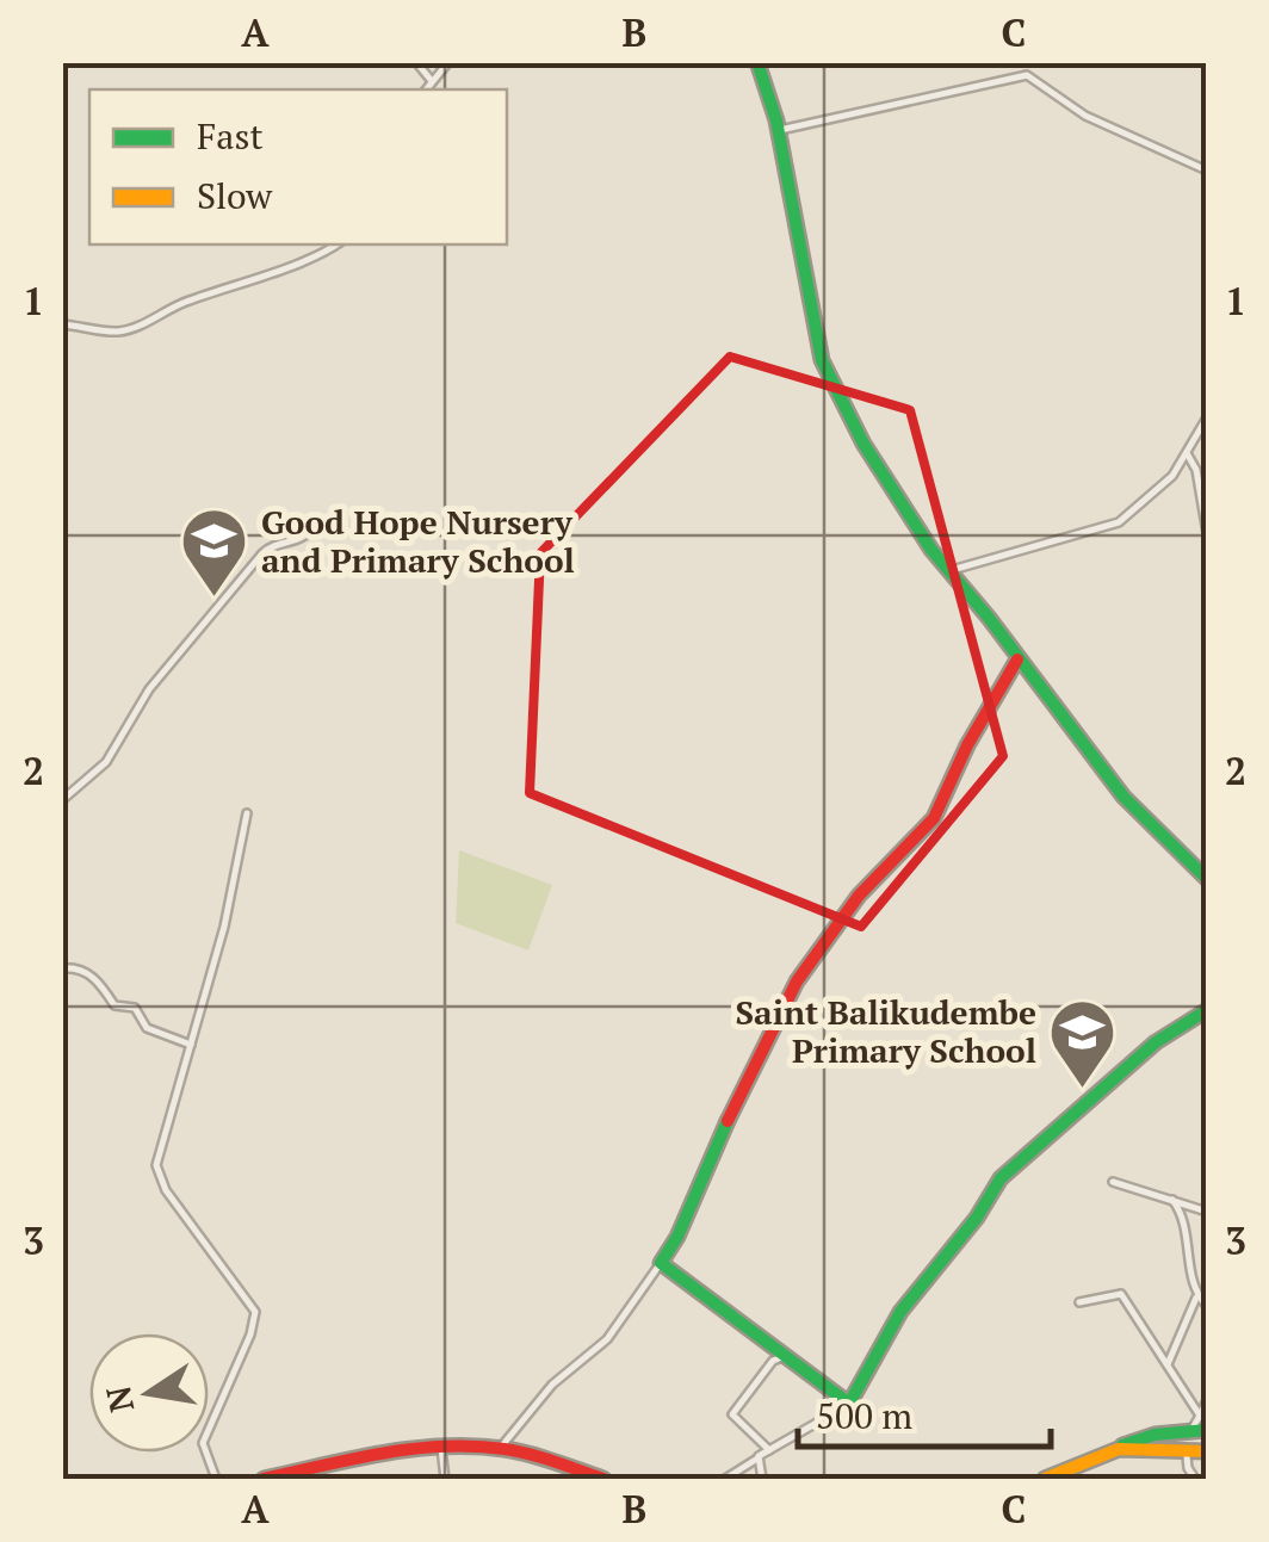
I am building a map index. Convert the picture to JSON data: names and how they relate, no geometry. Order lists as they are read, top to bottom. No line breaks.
{"places":{"school or university":["Good Hope Nursery and Primary School","Saint Balikudembe Primary School"]},"legend":["Fast","Slow"],"scale_bar":"500 m","north":"left","grid":{"columns":["A","B","C"],"rows":["1","2","3"]}}
